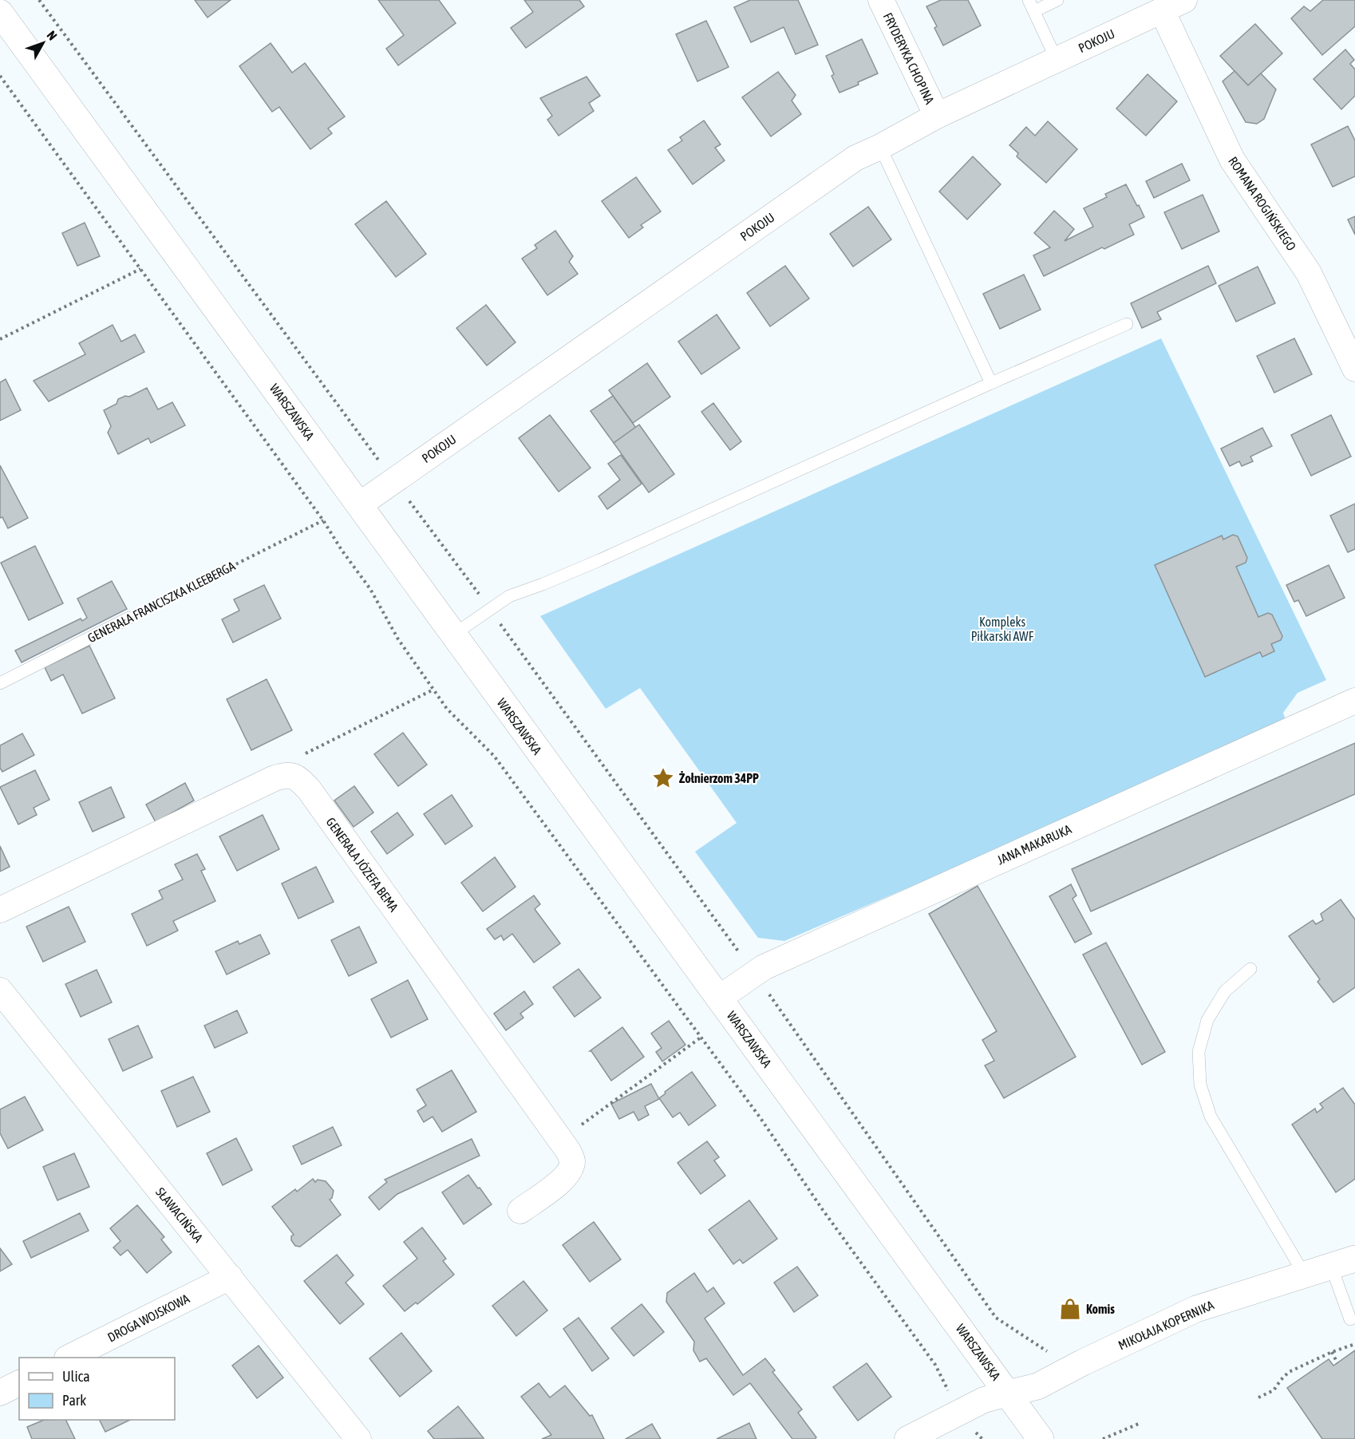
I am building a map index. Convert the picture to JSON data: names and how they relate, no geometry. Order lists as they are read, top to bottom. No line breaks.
{"streets":{"street":["POKOJU","FRYDERYKA CHOPINA","ROMANA ROGIŃSKIEGO","WARSZAWSKA","JANA MAKARUKA","GENERAŁA JÓZEFA BEMA","SŁAWACIŃSKA","DROGA WOJSKOWA","MIKOŁAJA KOPERNIKA"],"lane":["GENERAŁA FRANCISZKA KLEEBERGA"]},"crossings":[["POKOJU","FRYDERYKA CHOPINA"],["POKOJU","ROMANA ROGIŃSKIEGO"],["POKOJU","WARSZAWSKA"],["WARSZAWSKA","JANA MAKARUKA"],["WARSZAWSKA","MIKOŁAJA KOPERNIKA"],["SŁAWACIŃSKA","DROGA WOJSKOWA"]],"parks":["Kompleks Piłkarski AWF"],"places":{"place":["Żołnierzom 34PP"],"shop":["Komis"]},"legend":["Ulica","Park"],"north":"top right"}
